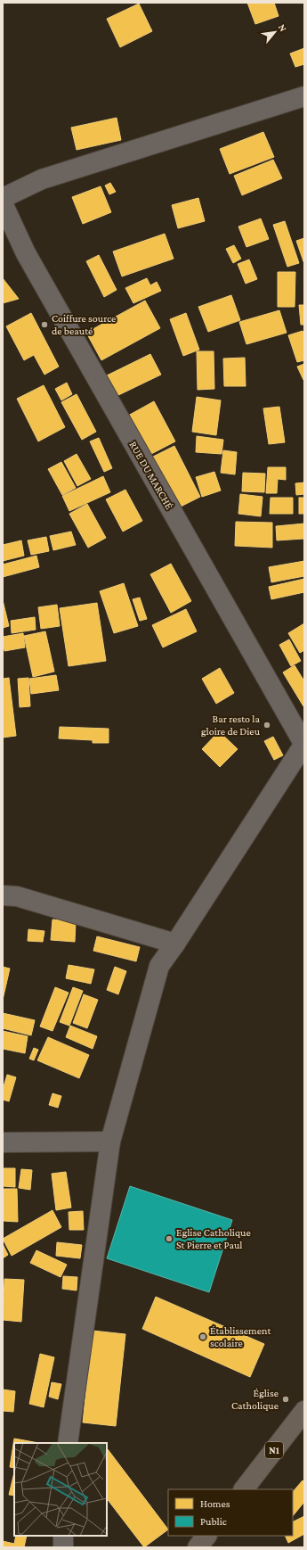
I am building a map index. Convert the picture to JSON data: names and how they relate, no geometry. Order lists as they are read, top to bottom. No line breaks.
{"streets":{"highway":["N1"],"street":["RUE DU MARCHÉ"]},"places":["Coiffure source de beauté","Bar resto la gloire de Dieu","Eglise Catholique St Pierre et Paul","Établissement scolaire","Église Catholique"],"legend":["Homes","Public"],"north":"top right"}
